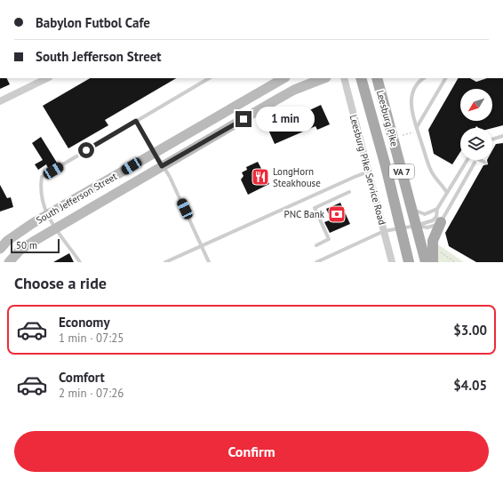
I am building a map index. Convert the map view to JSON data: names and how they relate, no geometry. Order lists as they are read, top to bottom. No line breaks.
{"streets":{"main road":["Leesburg Pike","VA 7"],"street":["Leesburg Pike Service Road","South Jefferson Street"]},"places":{"restaurant":["LongHorn Steakhouse"],"bank":["PNC Bank"]},"scale_bar":"50 m","north":"bottom left","page":{"banner":["Babylon Futbol Cafe","South Jefferson Street"],"bubble":"1 min","scale":"50 m","heading":"Choose a ride","list":[{"name":"Economy","note":"1 min · 07:25","value":"$3.00"},{"name":"Comfort","note":"2 min · 07:26","value":"$4.05"}],"buttons":"Confirm"}}
